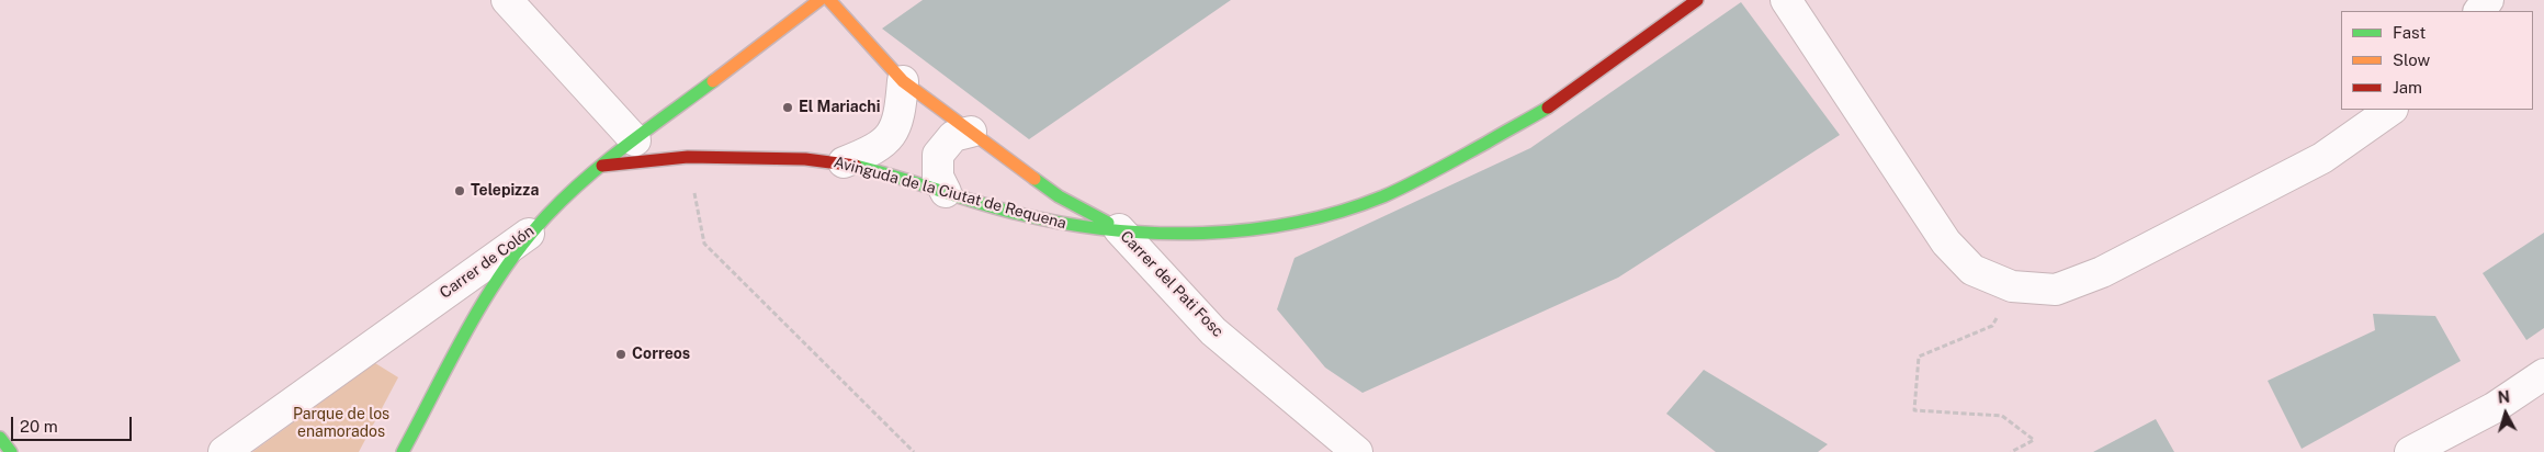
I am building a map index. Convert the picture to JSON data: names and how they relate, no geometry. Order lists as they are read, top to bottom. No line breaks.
{"streets":{"street":["Avinguda de la Ciutat de Requena","Carrer de Colón","Carrer del Pati Fosc"]},"crossings":[["Avinguda de la Ciutat de Requena","Carrer de Colón"],["Avinguda de la Ciutat de Requena","Carrer del Pati Fosc"]],"parks":["Parque de los enamorados"],"places":["El Mariachi","Telepizza","Correos"],"legend":["Fast","Slow","Jam"],"scale_bar":"20 m","north":"top"}
